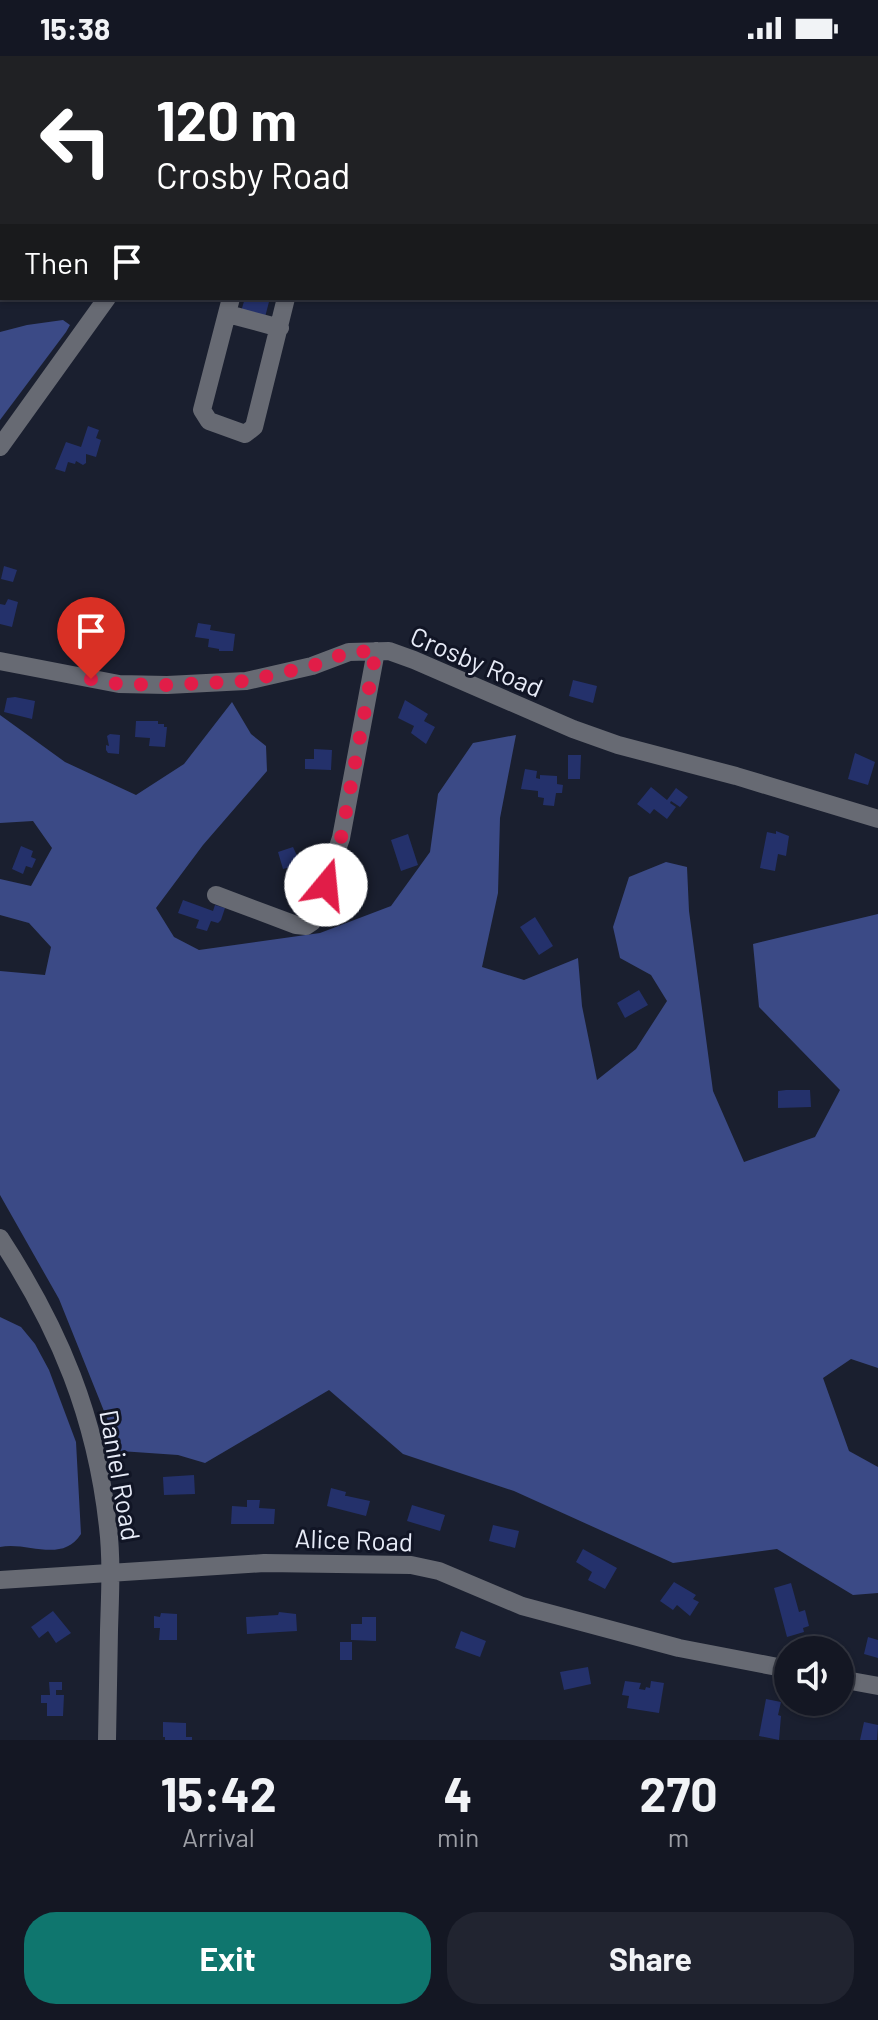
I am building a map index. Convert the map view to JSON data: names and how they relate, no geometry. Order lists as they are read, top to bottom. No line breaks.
{"streets":{"street":["Crosby Road","Daniel Road","Alice Road"]},"crossings":[["Daniel Road","Alice Road"]],"page":{"status":"15:38","turn":["120 m","Crosby Road"],"then":"Then","eta":["15:42","Arrival","4","min","270","m"],"buttons":["Exit","Share"]}}
